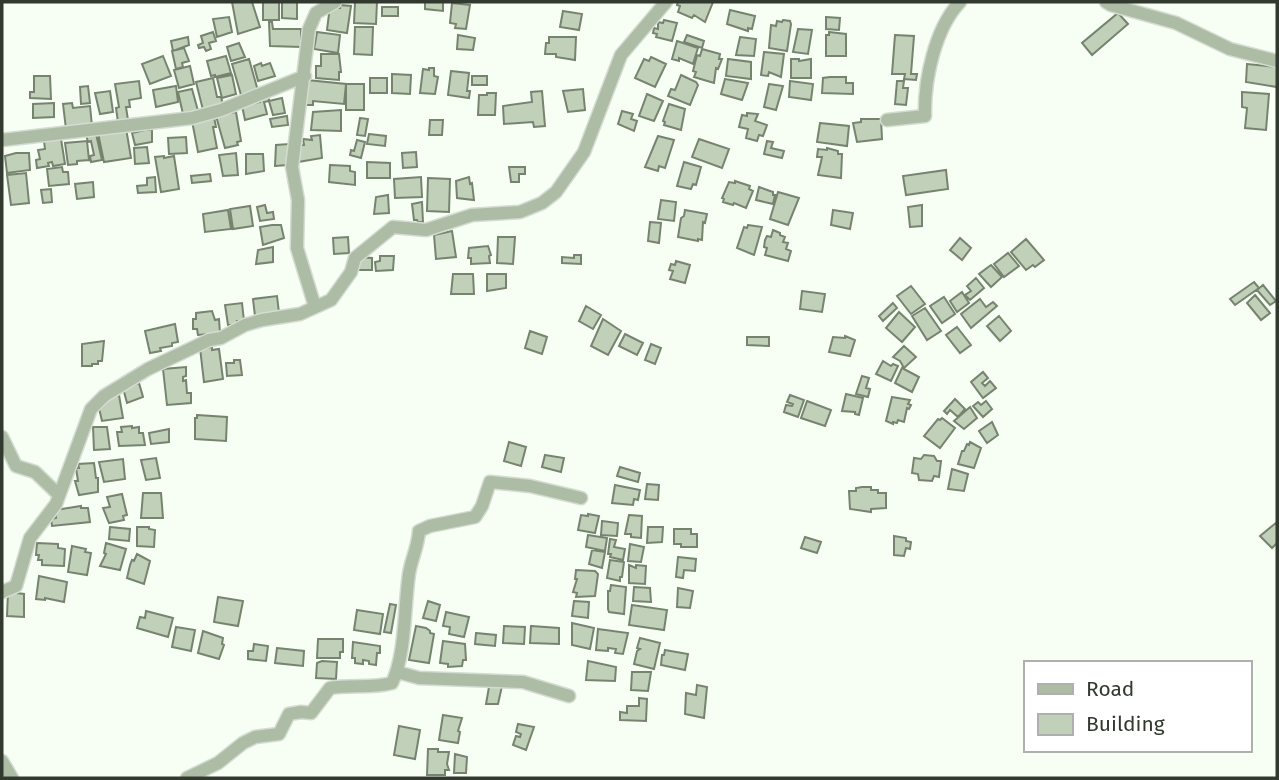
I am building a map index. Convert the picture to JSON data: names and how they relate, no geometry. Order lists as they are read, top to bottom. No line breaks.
{"legend":["Road","Building"]}
